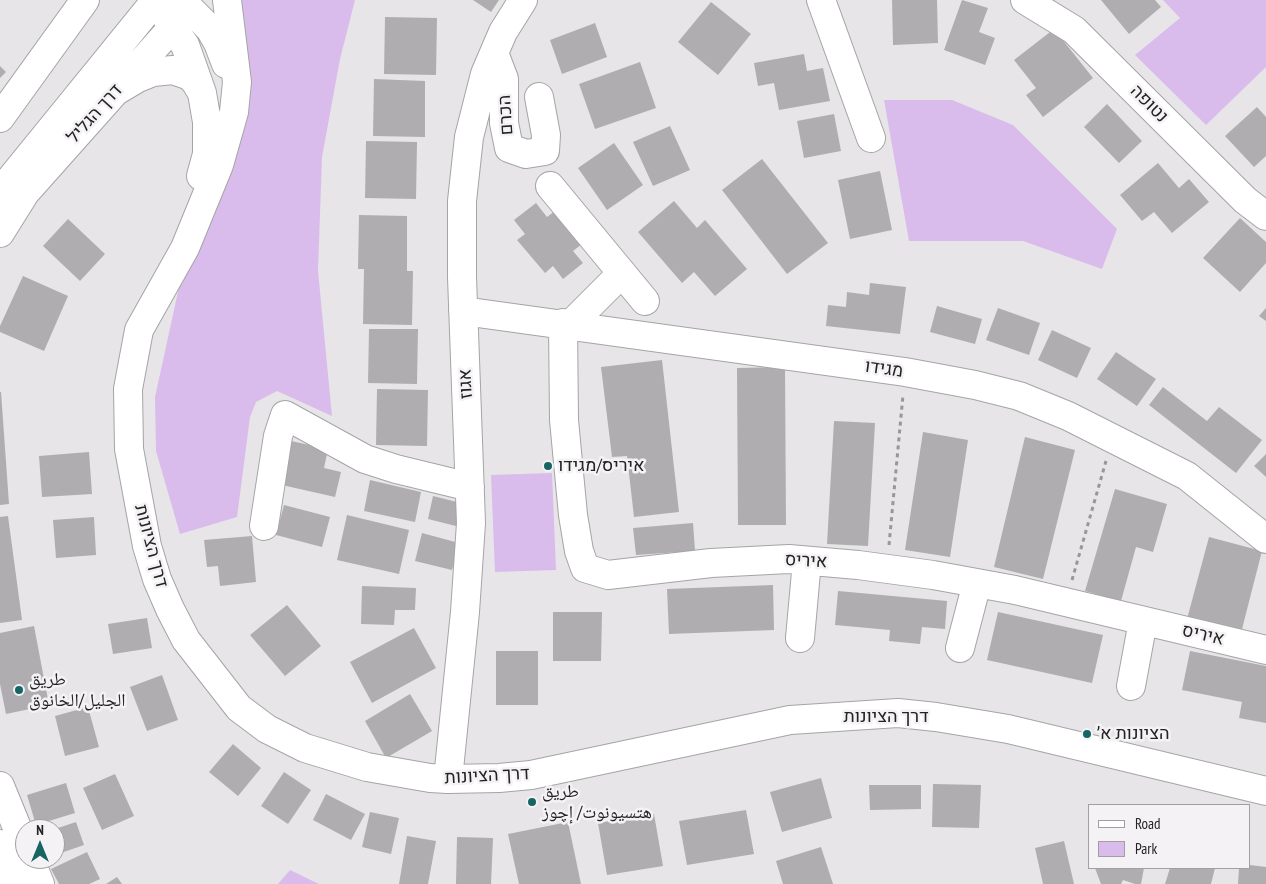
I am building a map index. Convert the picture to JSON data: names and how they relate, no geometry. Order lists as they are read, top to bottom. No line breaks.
{"streets":{"main road":["נטופה","דרך הגליל","הכרם","מגידו","אגוז","דרך הציונות","איריס"]},"crossings":[["דרך הגליל","דרך הציונות"],["הכרם","אגוז"],["מגידו","אגוז"],["מגידו","איריס"],["אגוז","דרך הציונות"]],"places":["איריס/מגידו","طريق الجليل/الخانوق","הציונות א׳","طريق هتسيونوت/ إچوز"],"legend":["Road","Park"],"north":"top"}
